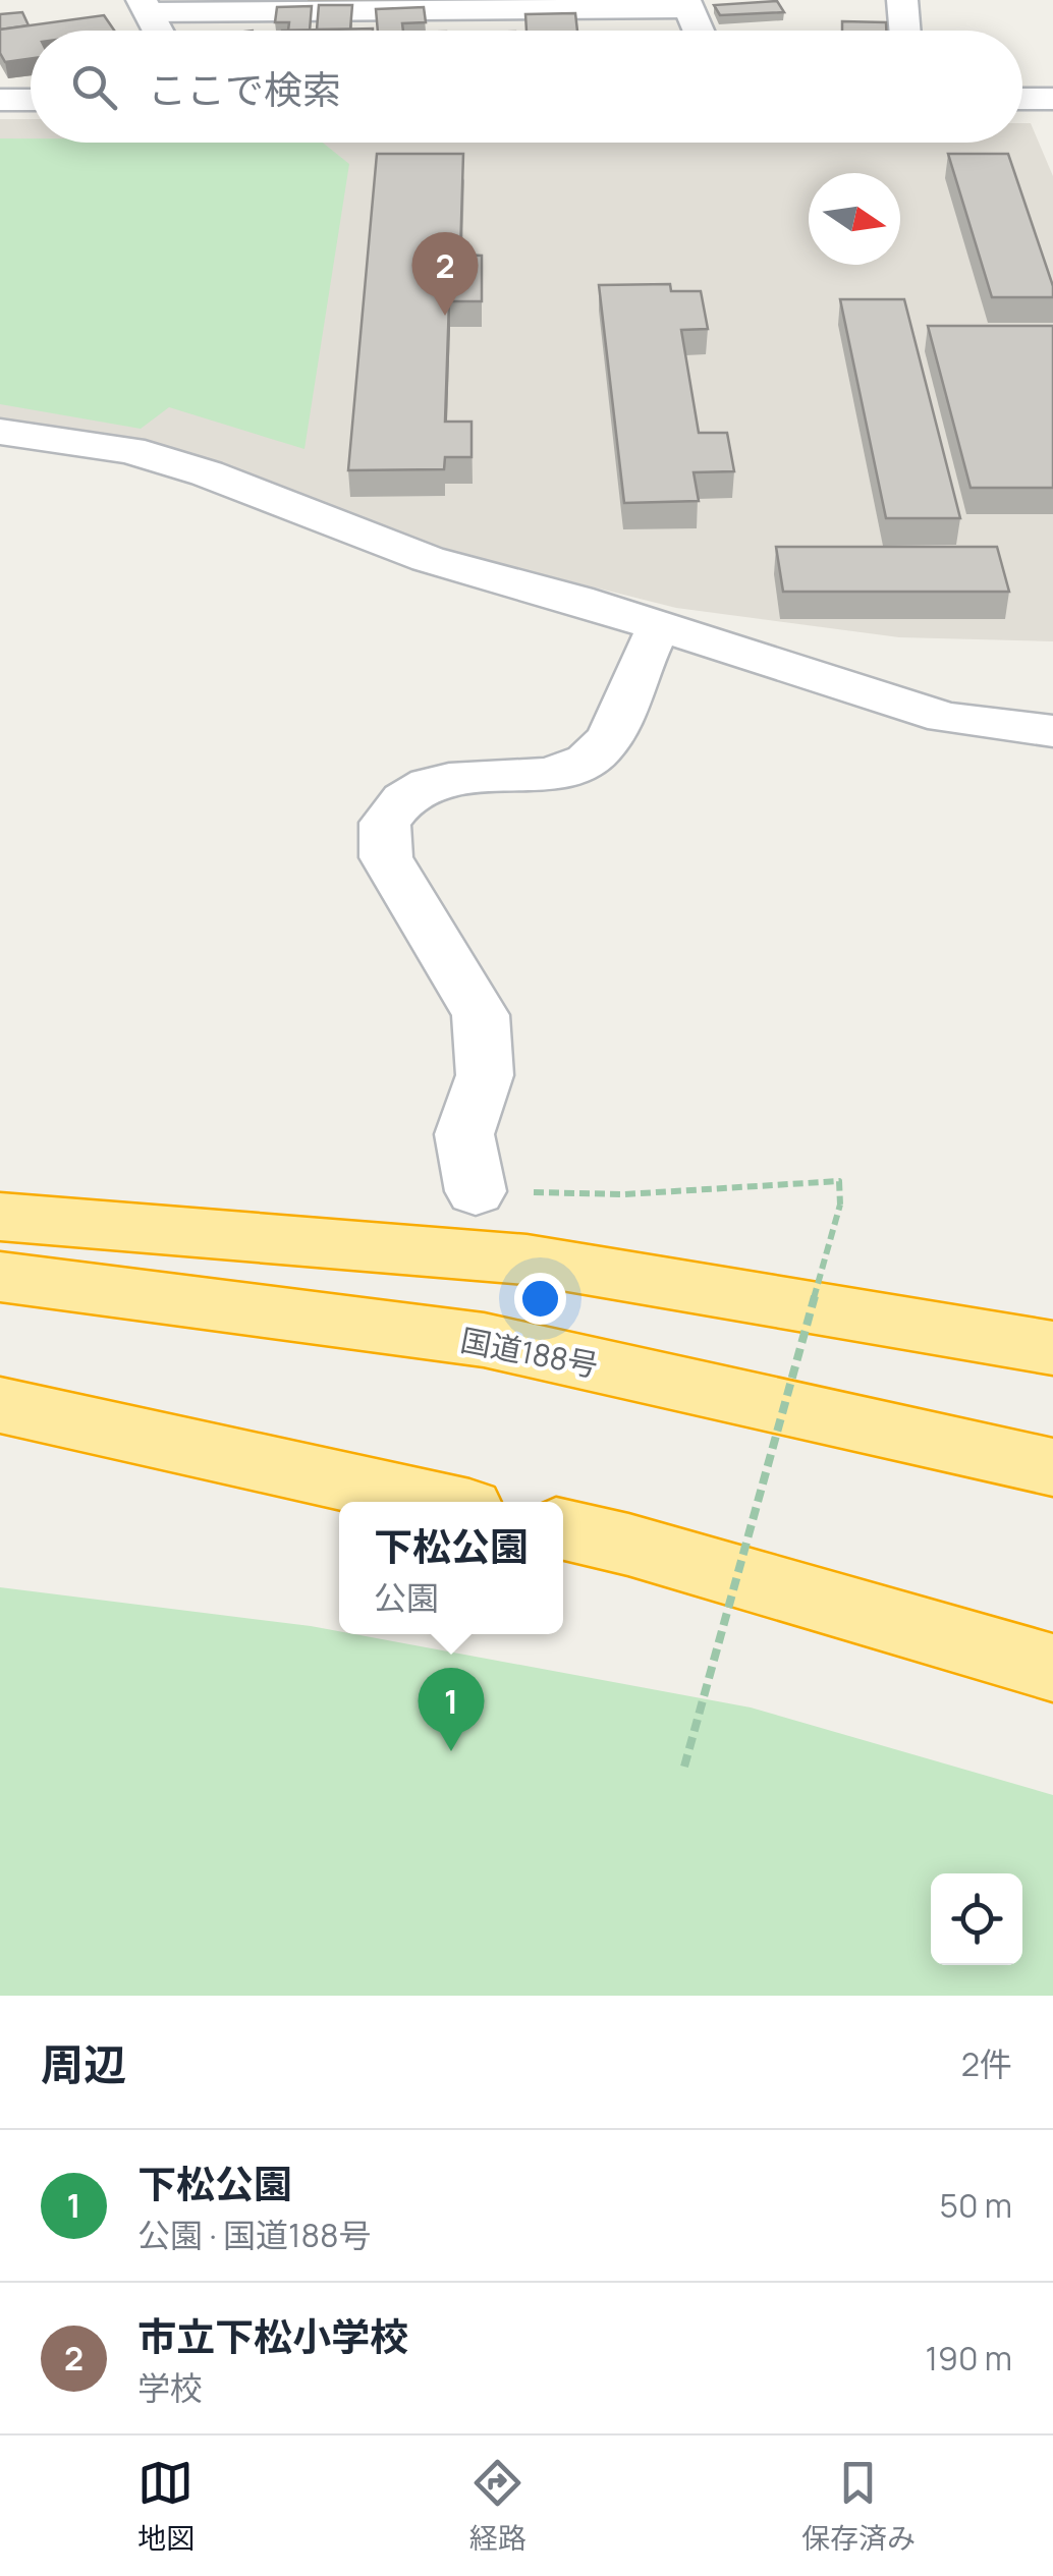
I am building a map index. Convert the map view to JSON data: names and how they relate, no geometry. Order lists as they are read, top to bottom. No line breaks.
{"streets":{"highway":["国道188号"]},"north":"right","page":{"search":"ここで検索","pins":["2","1"],"popup":["下松公園","公園"],"heading":["周辺","2件"],"list":[{"mark":"1","name":"下松公園","note":"公園 · 国道188号","value":"50 m"},{"mark":"2","name":"市立下松小学校","note":"学校","value":"190 m"}],"nav":["地図","経路","保存済み"]}}
